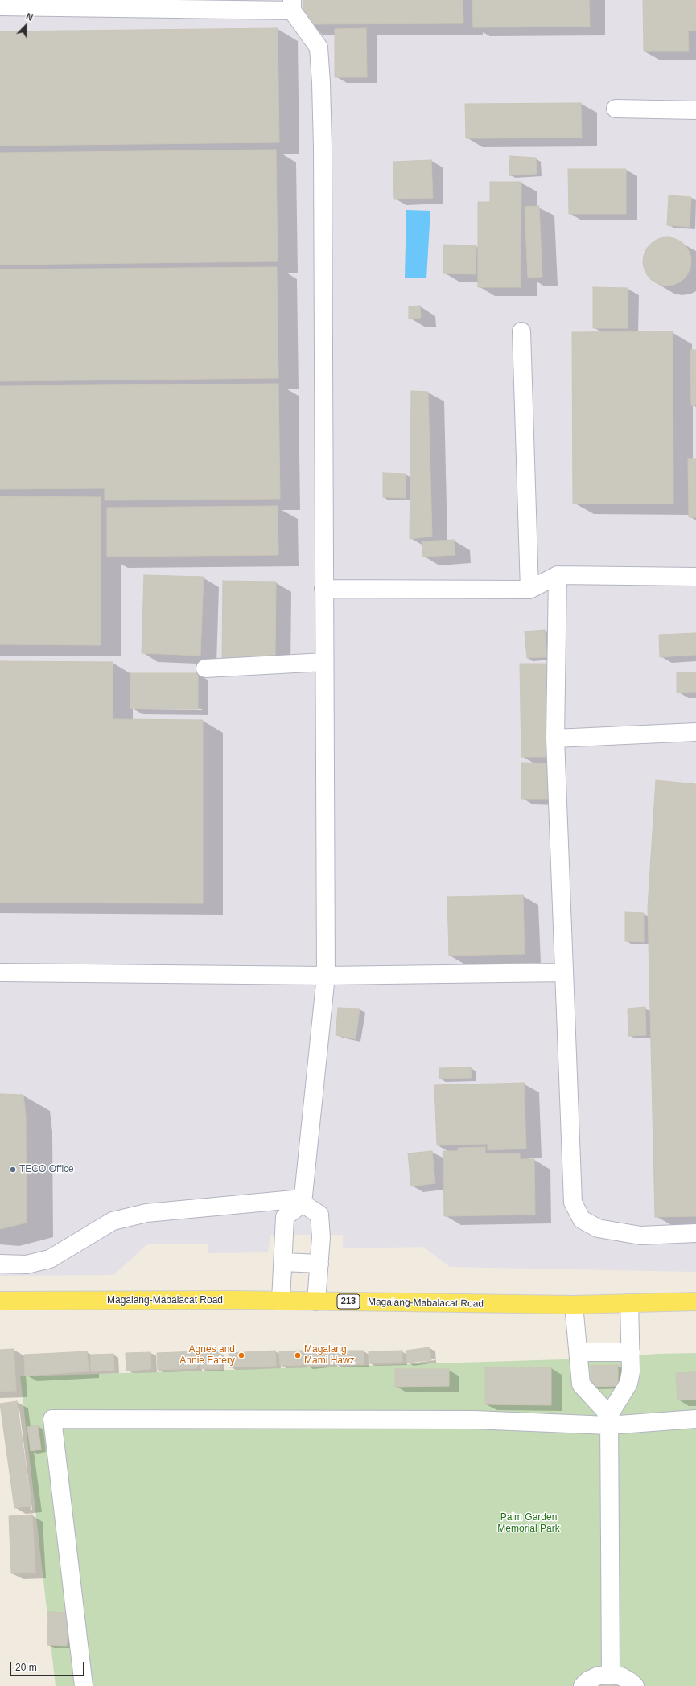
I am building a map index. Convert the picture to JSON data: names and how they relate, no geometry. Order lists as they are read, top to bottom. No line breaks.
{"streets":{"main road":["Magalang-Mabalacat Road","213"]},"parks":["Palm Garden Memorial Park"],"places":["TECO Office","Agnes and Annie Eatery","Magalang Mami Hawz"],"scale_bar":"20 m","north":"top right"}
